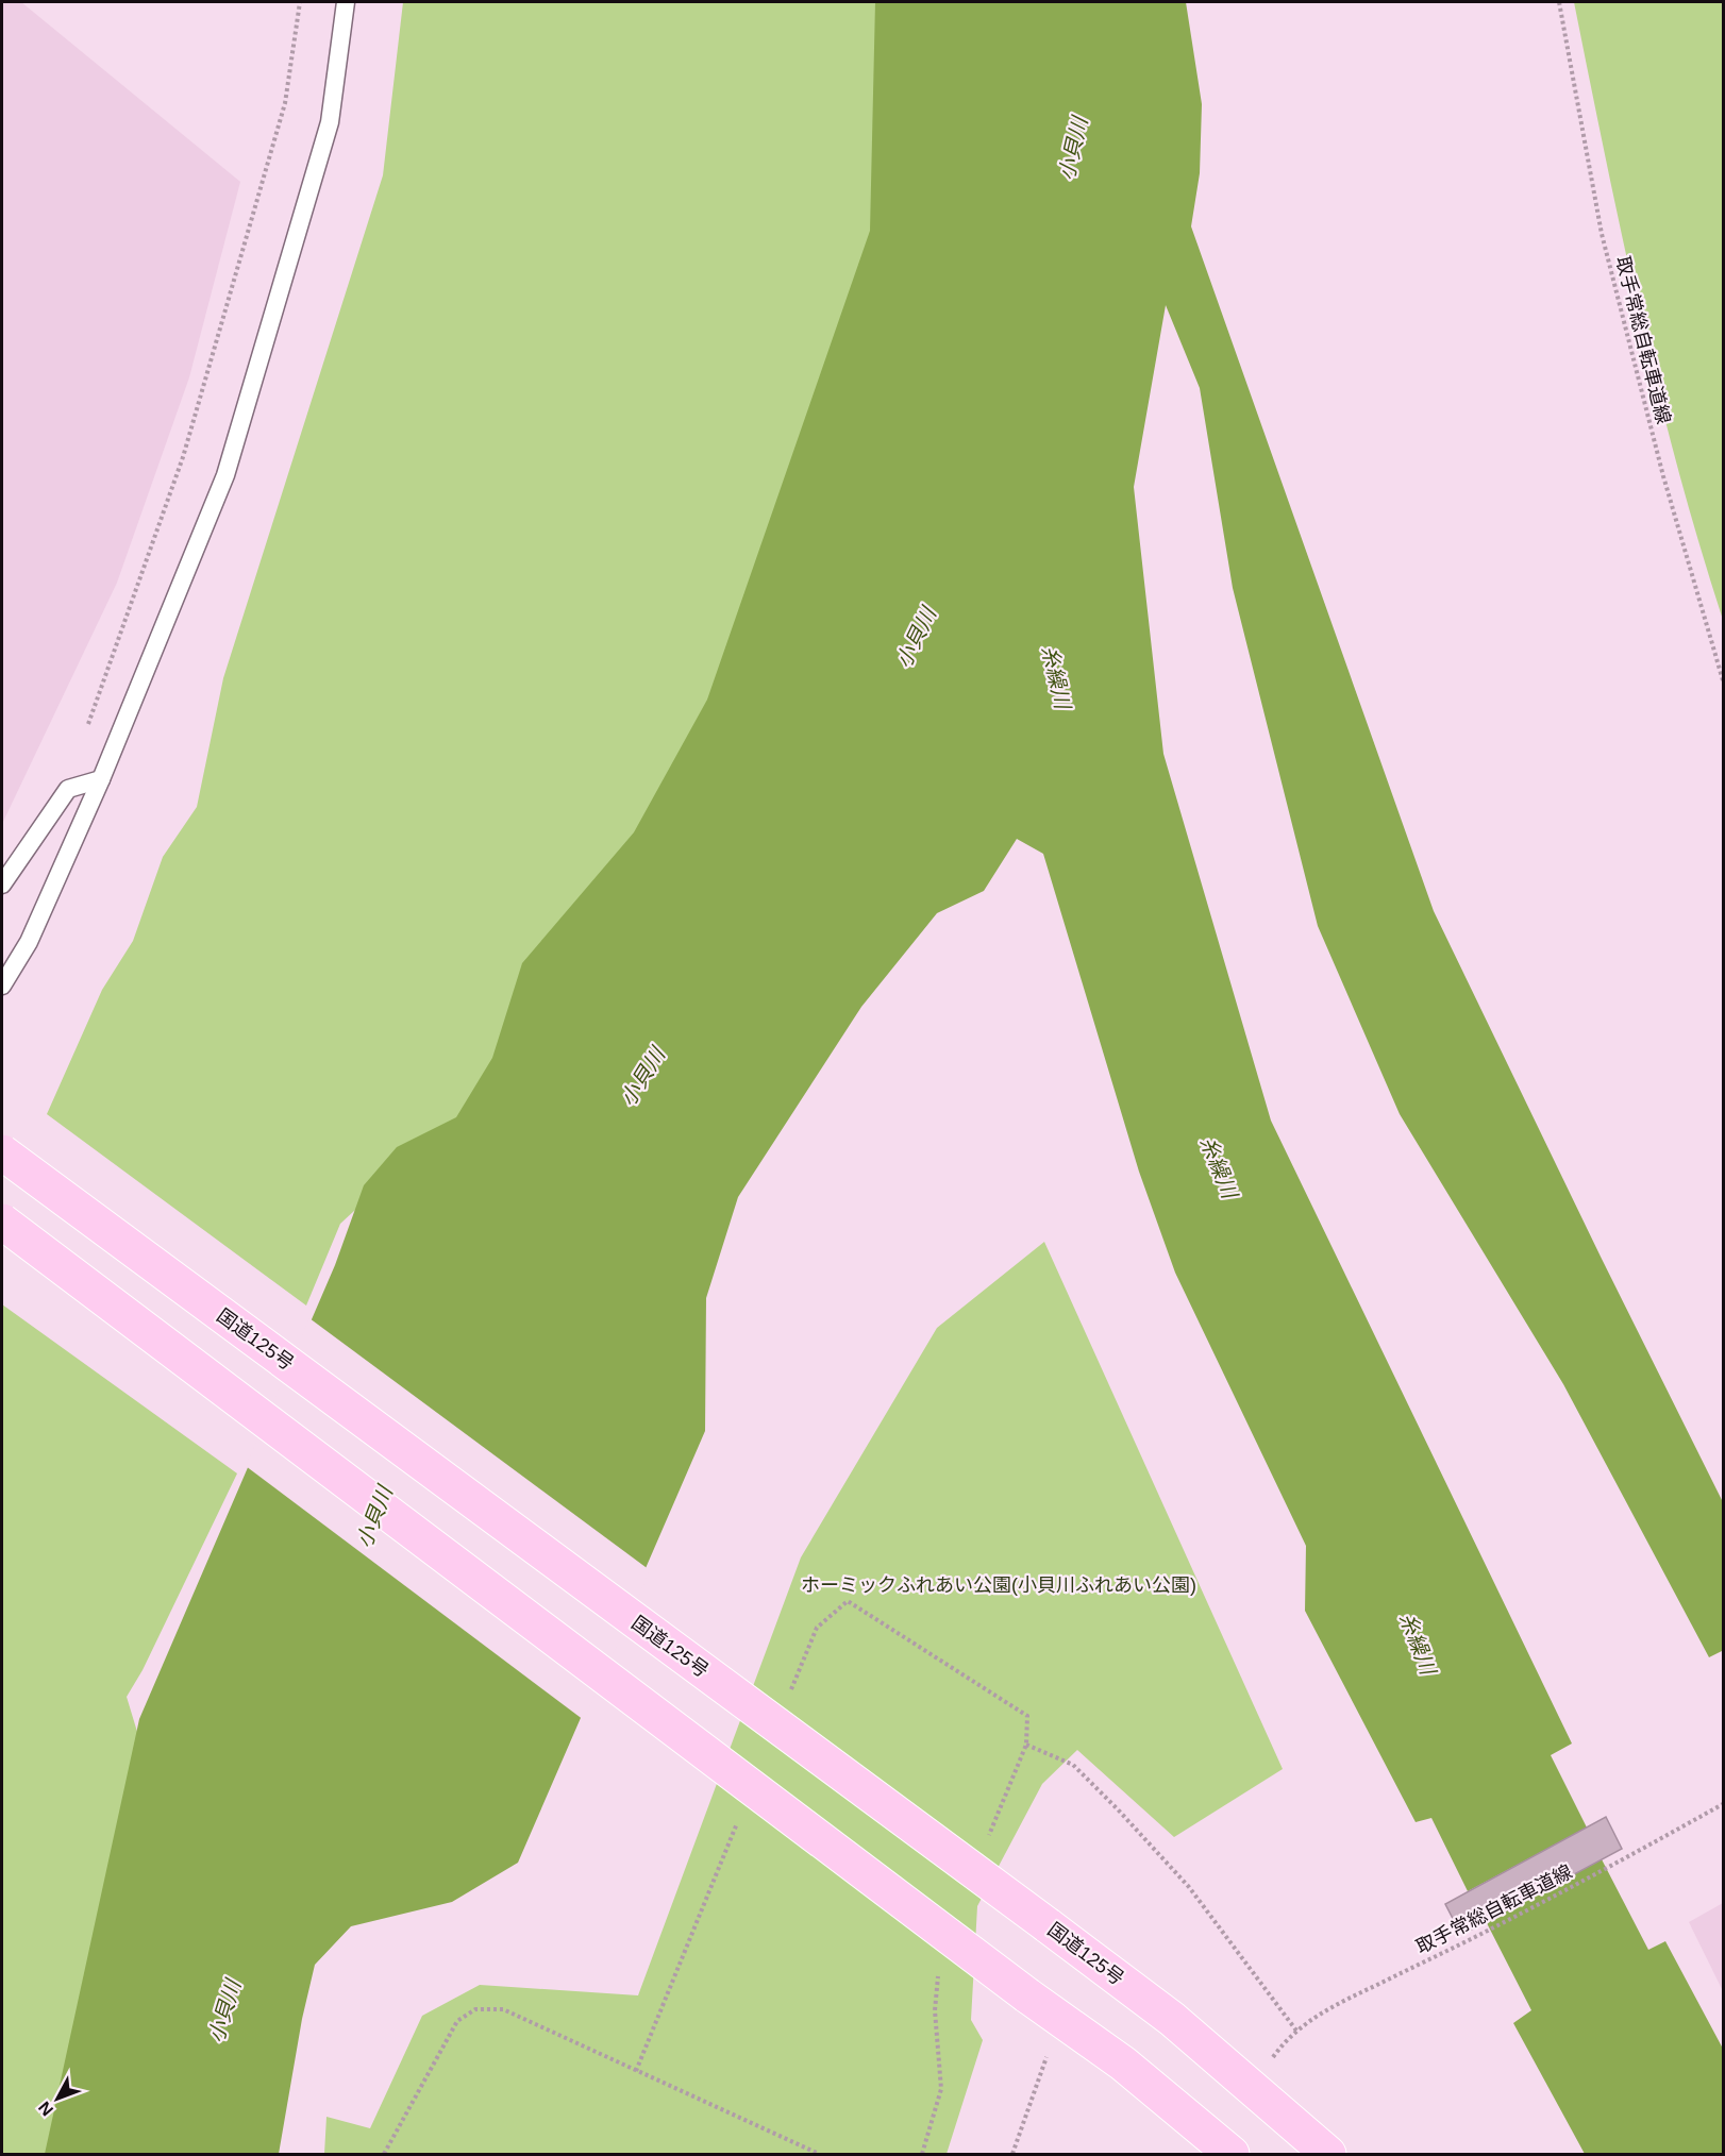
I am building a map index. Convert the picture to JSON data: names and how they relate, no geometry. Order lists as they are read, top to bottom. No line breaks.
{"streets":{"highway":["国道125号"],"path":["取手常総自転車道線"]},"water":["小貝川","糸繰川"],"parks":["ホーミックふれあい公園(小貝川ふれあい公園)"],"north":"bottom left"}
